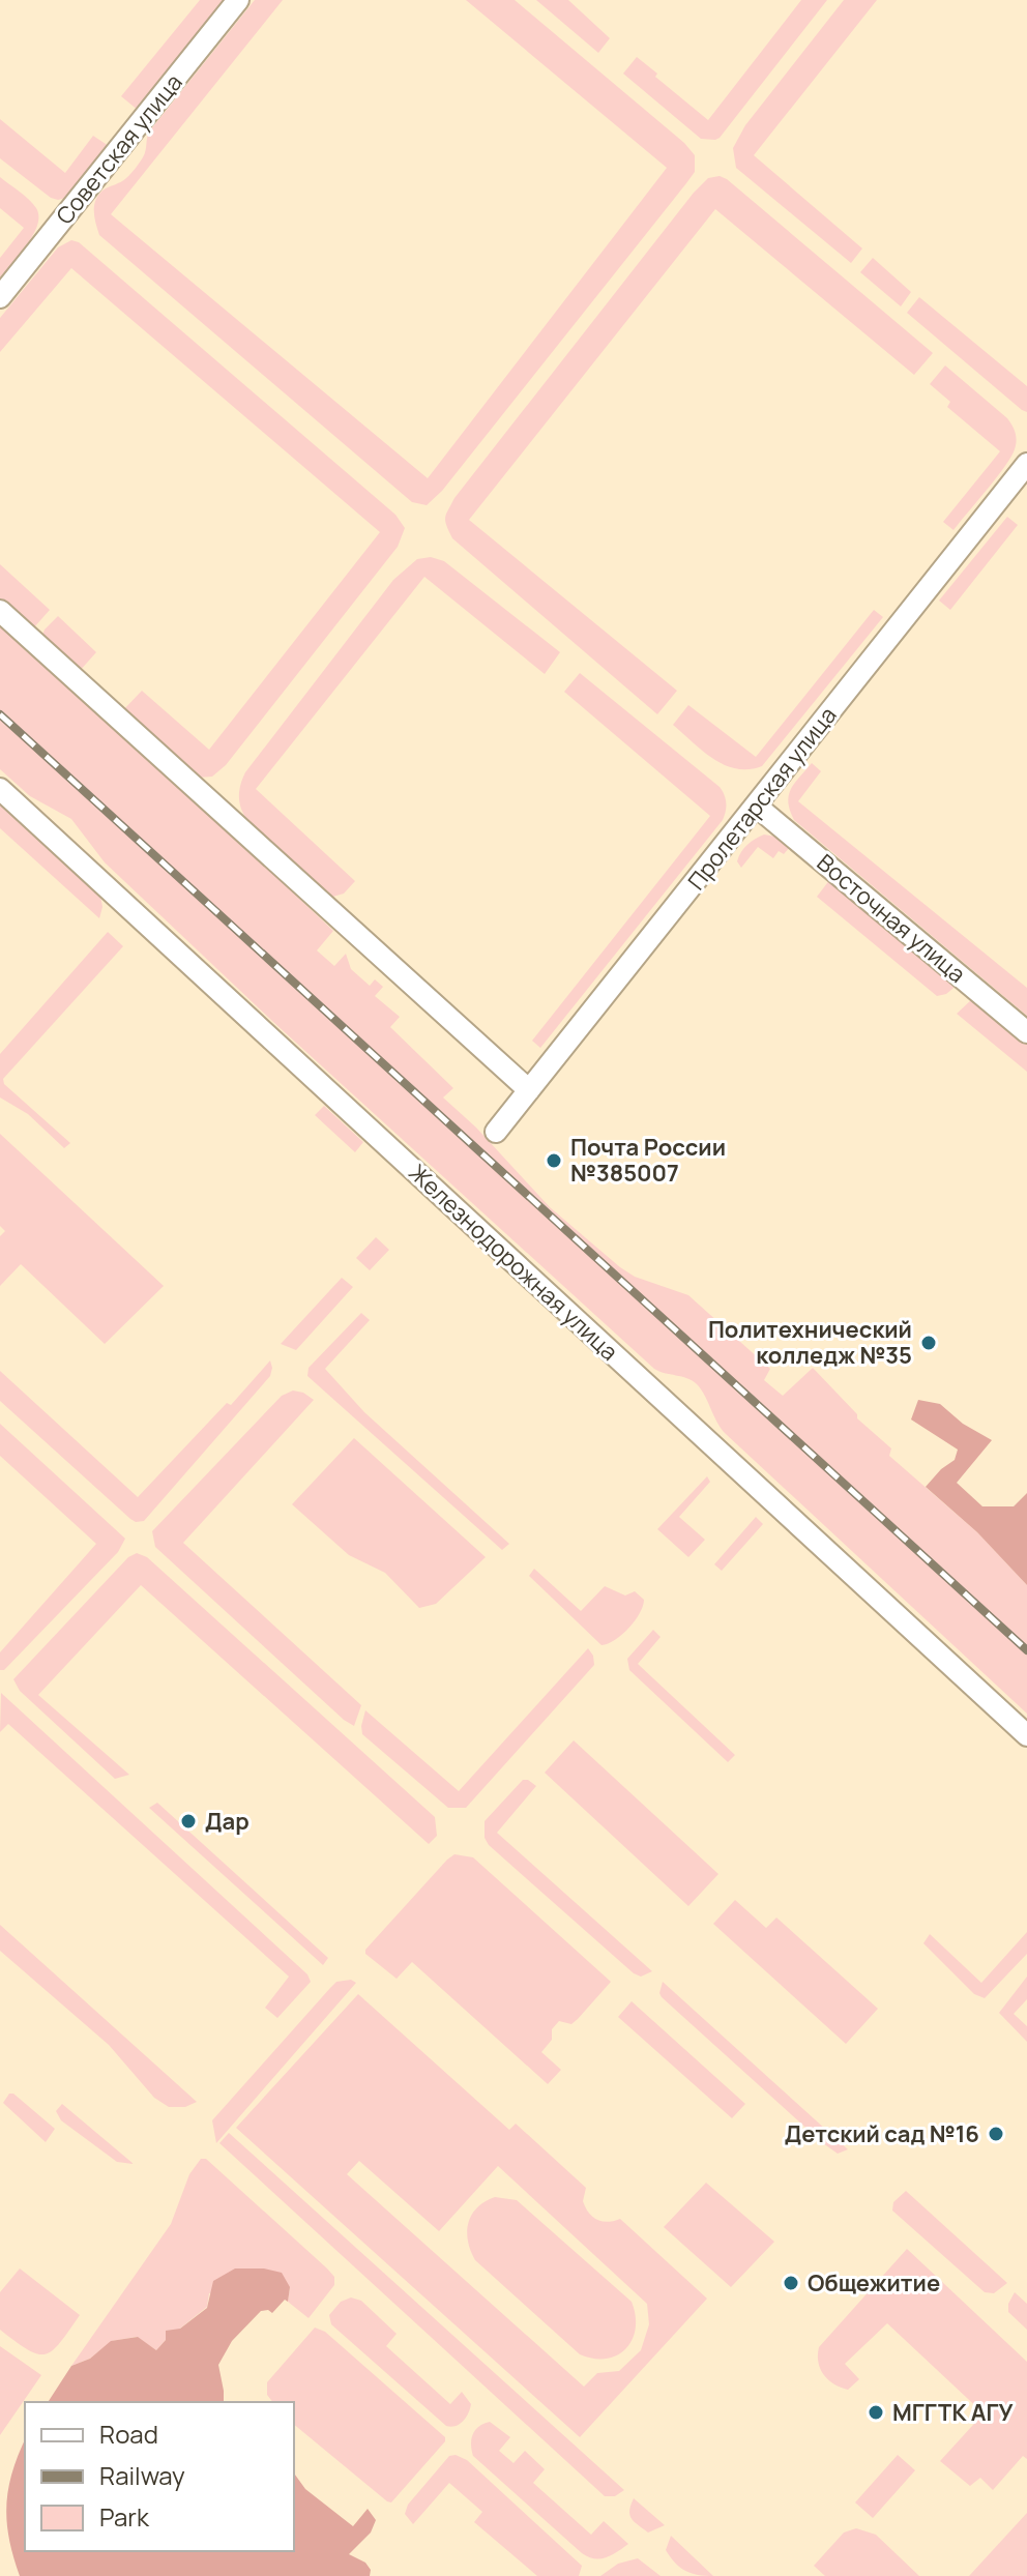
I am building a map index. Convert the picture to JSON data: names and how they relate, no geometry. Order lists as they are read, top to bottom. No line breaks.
{"streets":{"street":["Советская улица","Пролетарская улица","Восточная улица","Железнодорожная улица"]},"crossings":[["Пролетарская улица","Восточная улица"]],"places":["Почта России №385007","Политехнический колледж №35","Дар","Детский сад №16","Общежитие","МГГТК АГУ"],"legend":["Road","Railway","Park"]}
